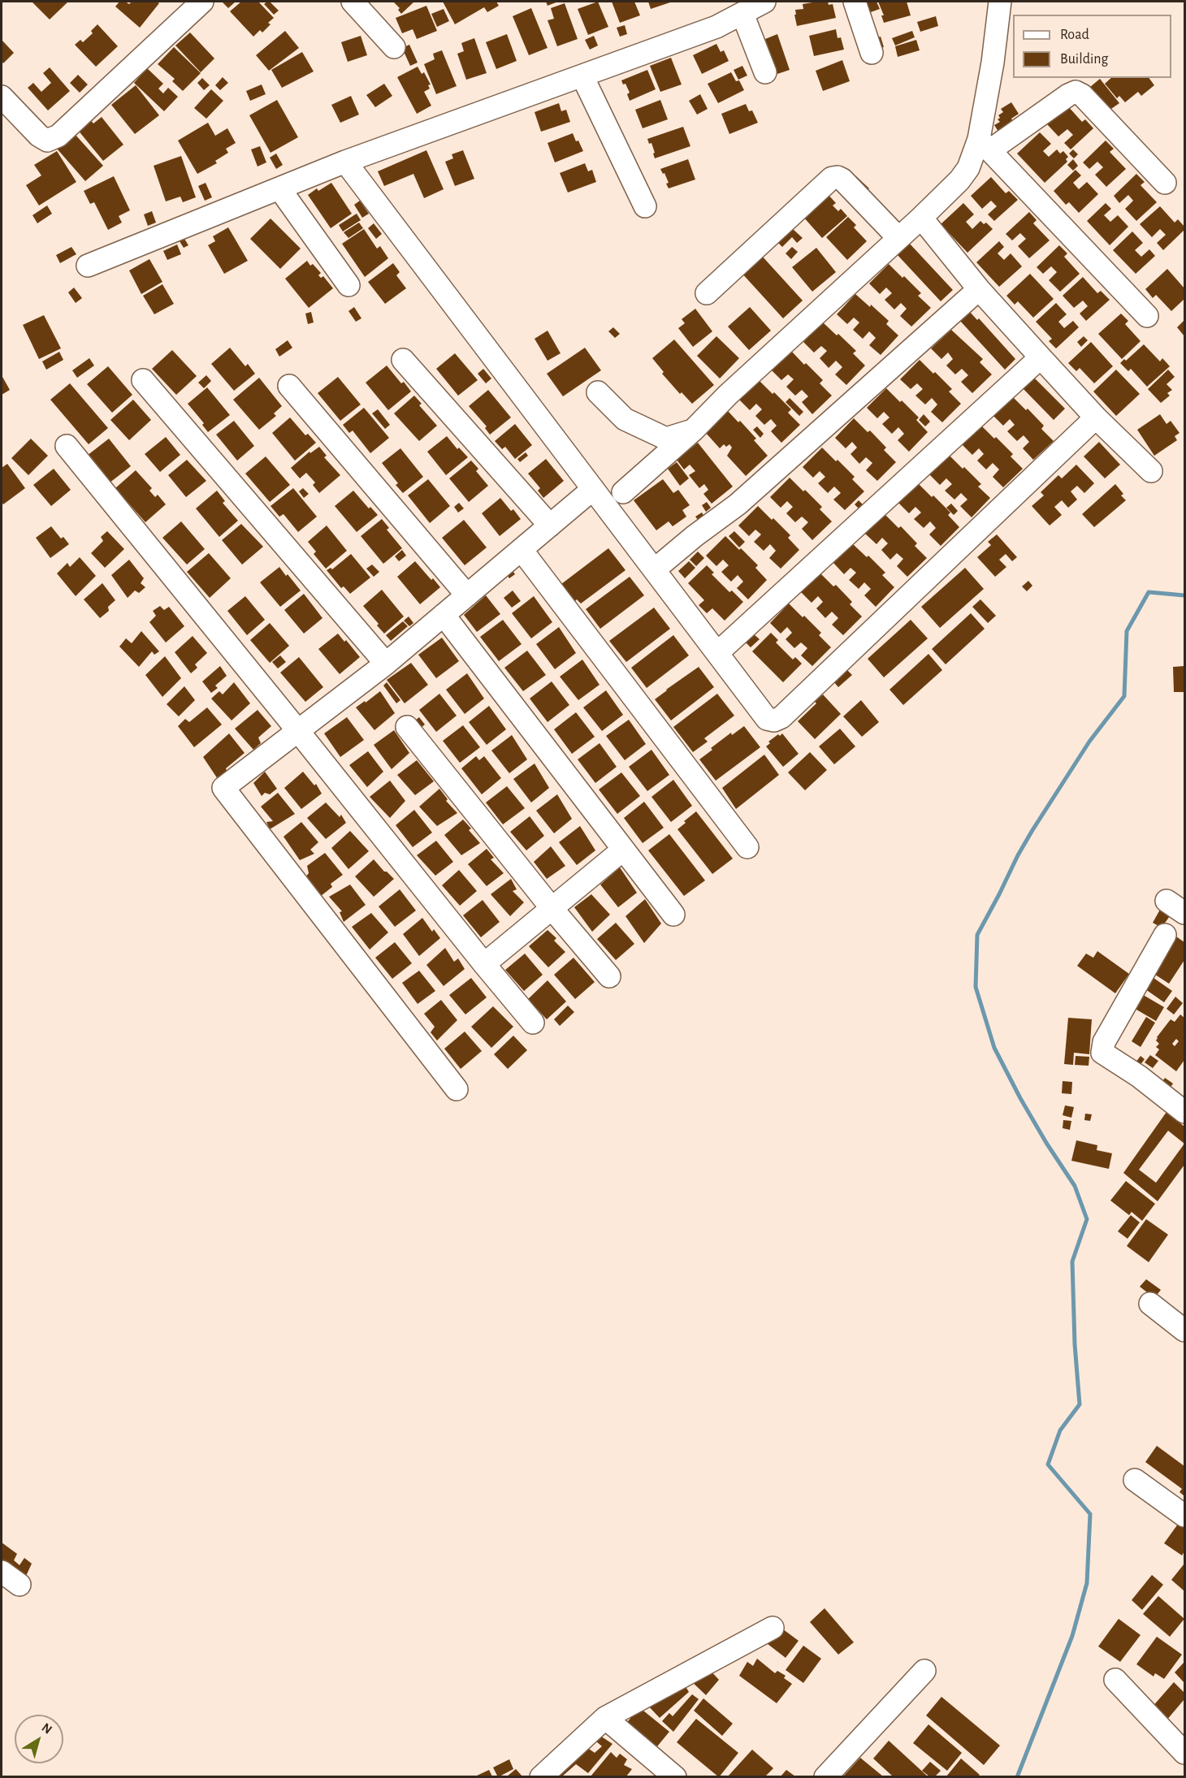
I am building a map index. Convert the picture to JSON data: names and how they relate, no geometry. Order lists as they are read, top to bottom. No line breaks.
{"legend":["Road","Building"],"north":"top right"}
